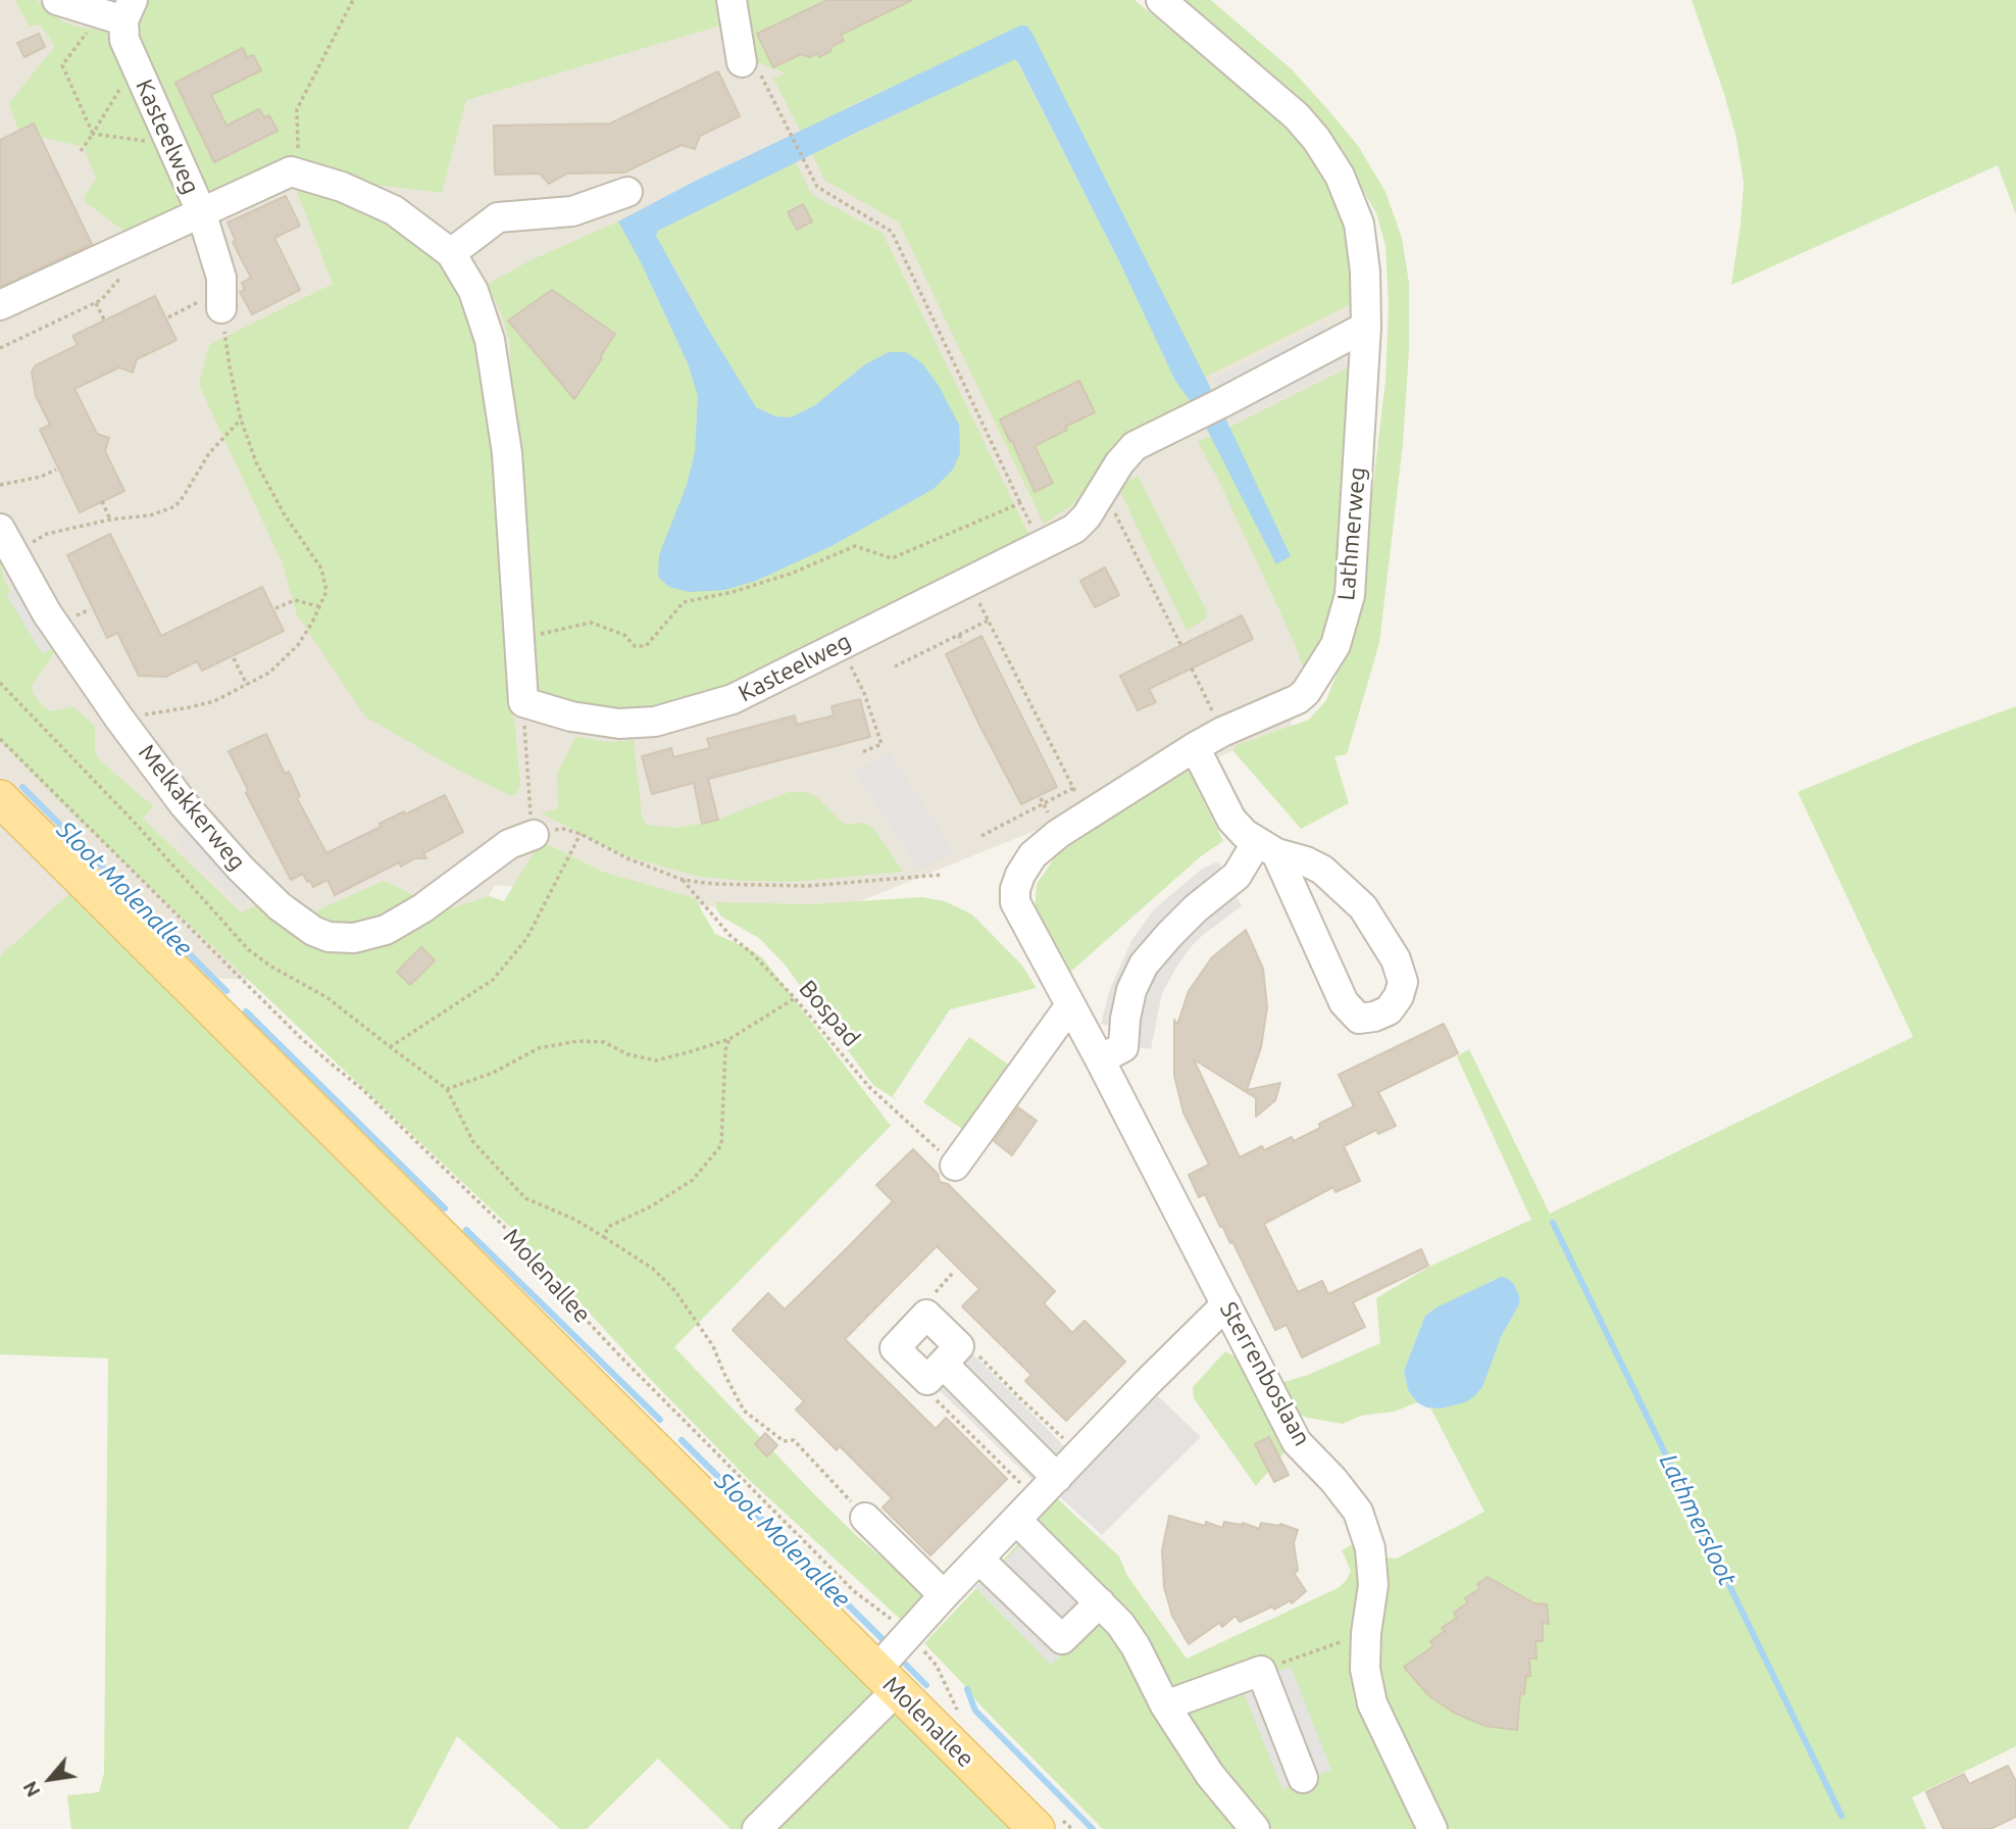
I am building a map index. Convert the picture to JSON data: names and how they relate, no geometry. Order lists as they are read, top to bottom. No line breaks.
{"streets":{"main road":["Molenallee"],"street":["Kasteelweg","Lathmerweg","Melkakkerweg","Sterrenboslaan"],"path":["Bospad"]},"crossings":[["Lathmerweg","Sterrenboslaan"]],"water":["Sloot Molenallee","Lathmersloot"],"north":"bottom left"}
